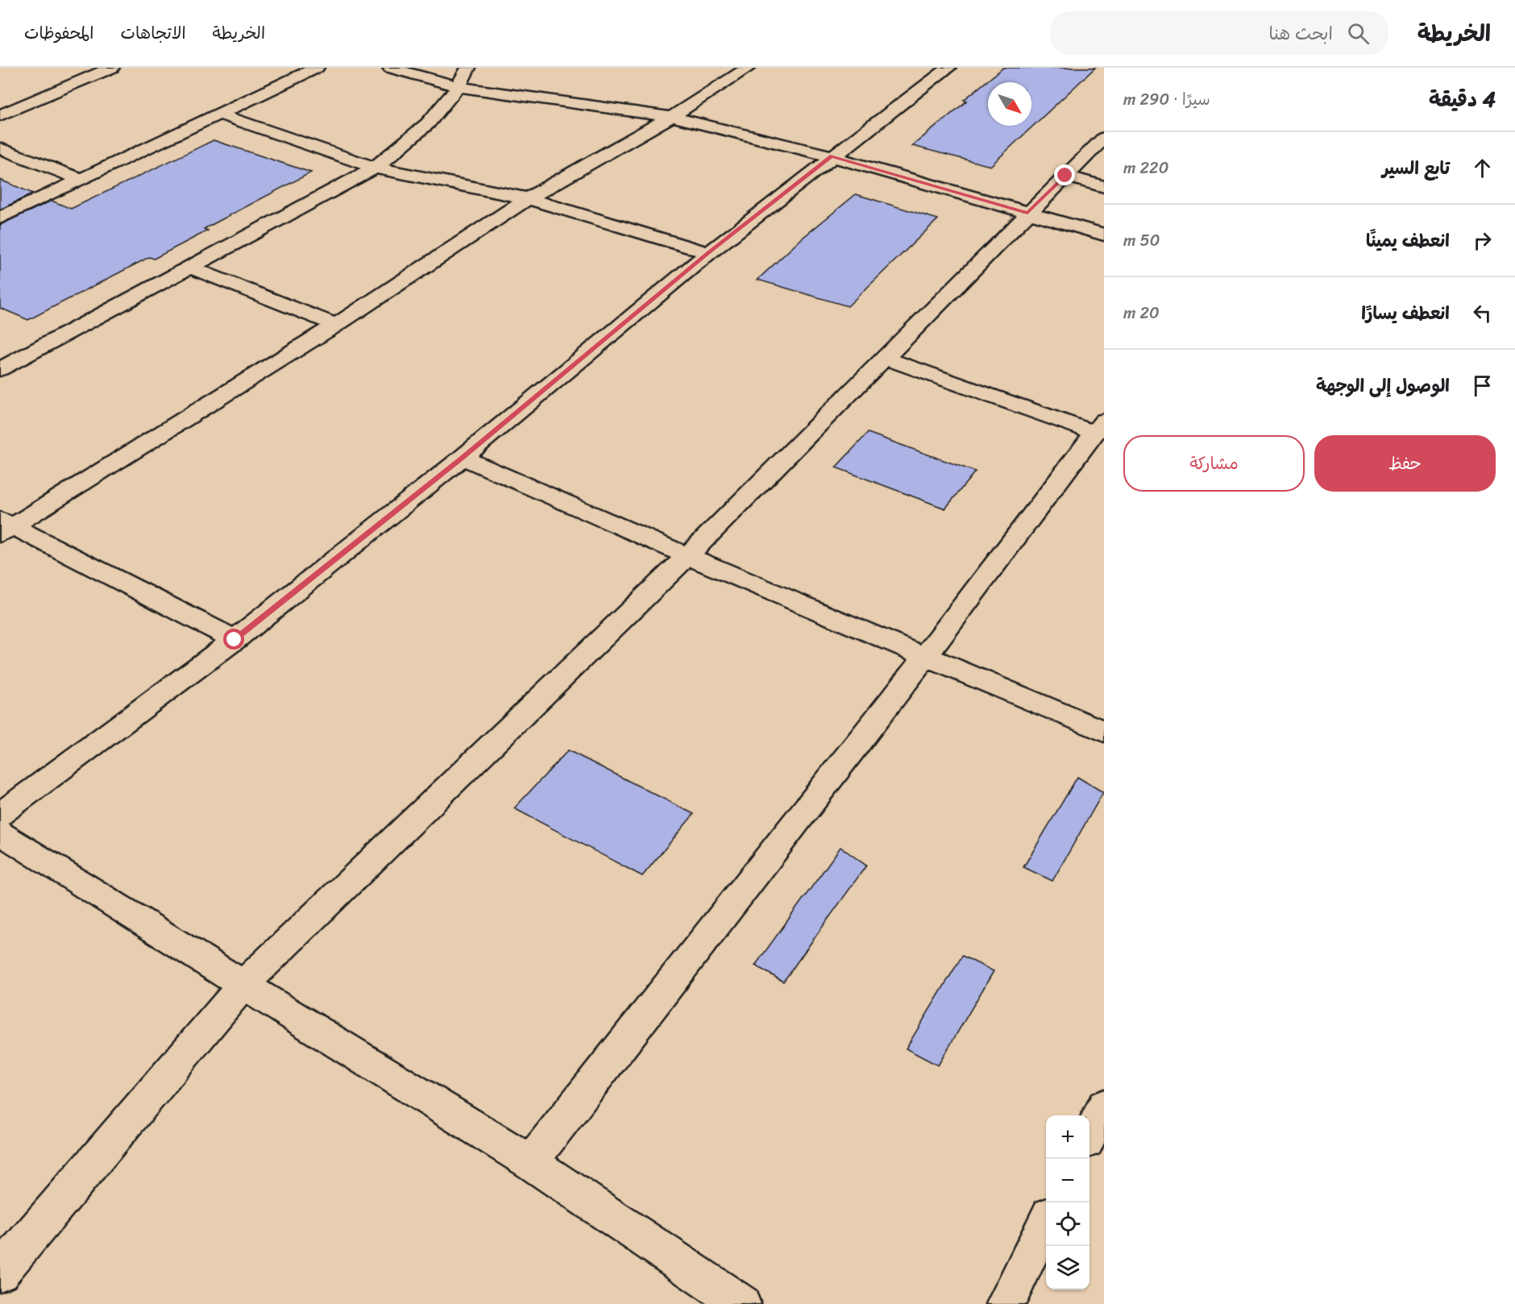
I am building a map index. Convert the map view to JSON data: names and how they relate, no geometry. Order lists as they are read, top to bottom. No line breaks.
{"north":"bottom right","page":{"header":"الخريطة","search":"ابحث هنا","nav":["الخريطة","الاتجاهات","المحفوظات"],"heading":["4 دقيقة","سيرًا · 290 m"],"list":[["تابع السير","220 m"],["انعطف يمينًا","50 m"],["انعطف يسارًا","20 m"],"الوصول إلى الوجهة"],"buttons":["حفظ","مشاركة"],"map_buttons":["+","−"]}}
